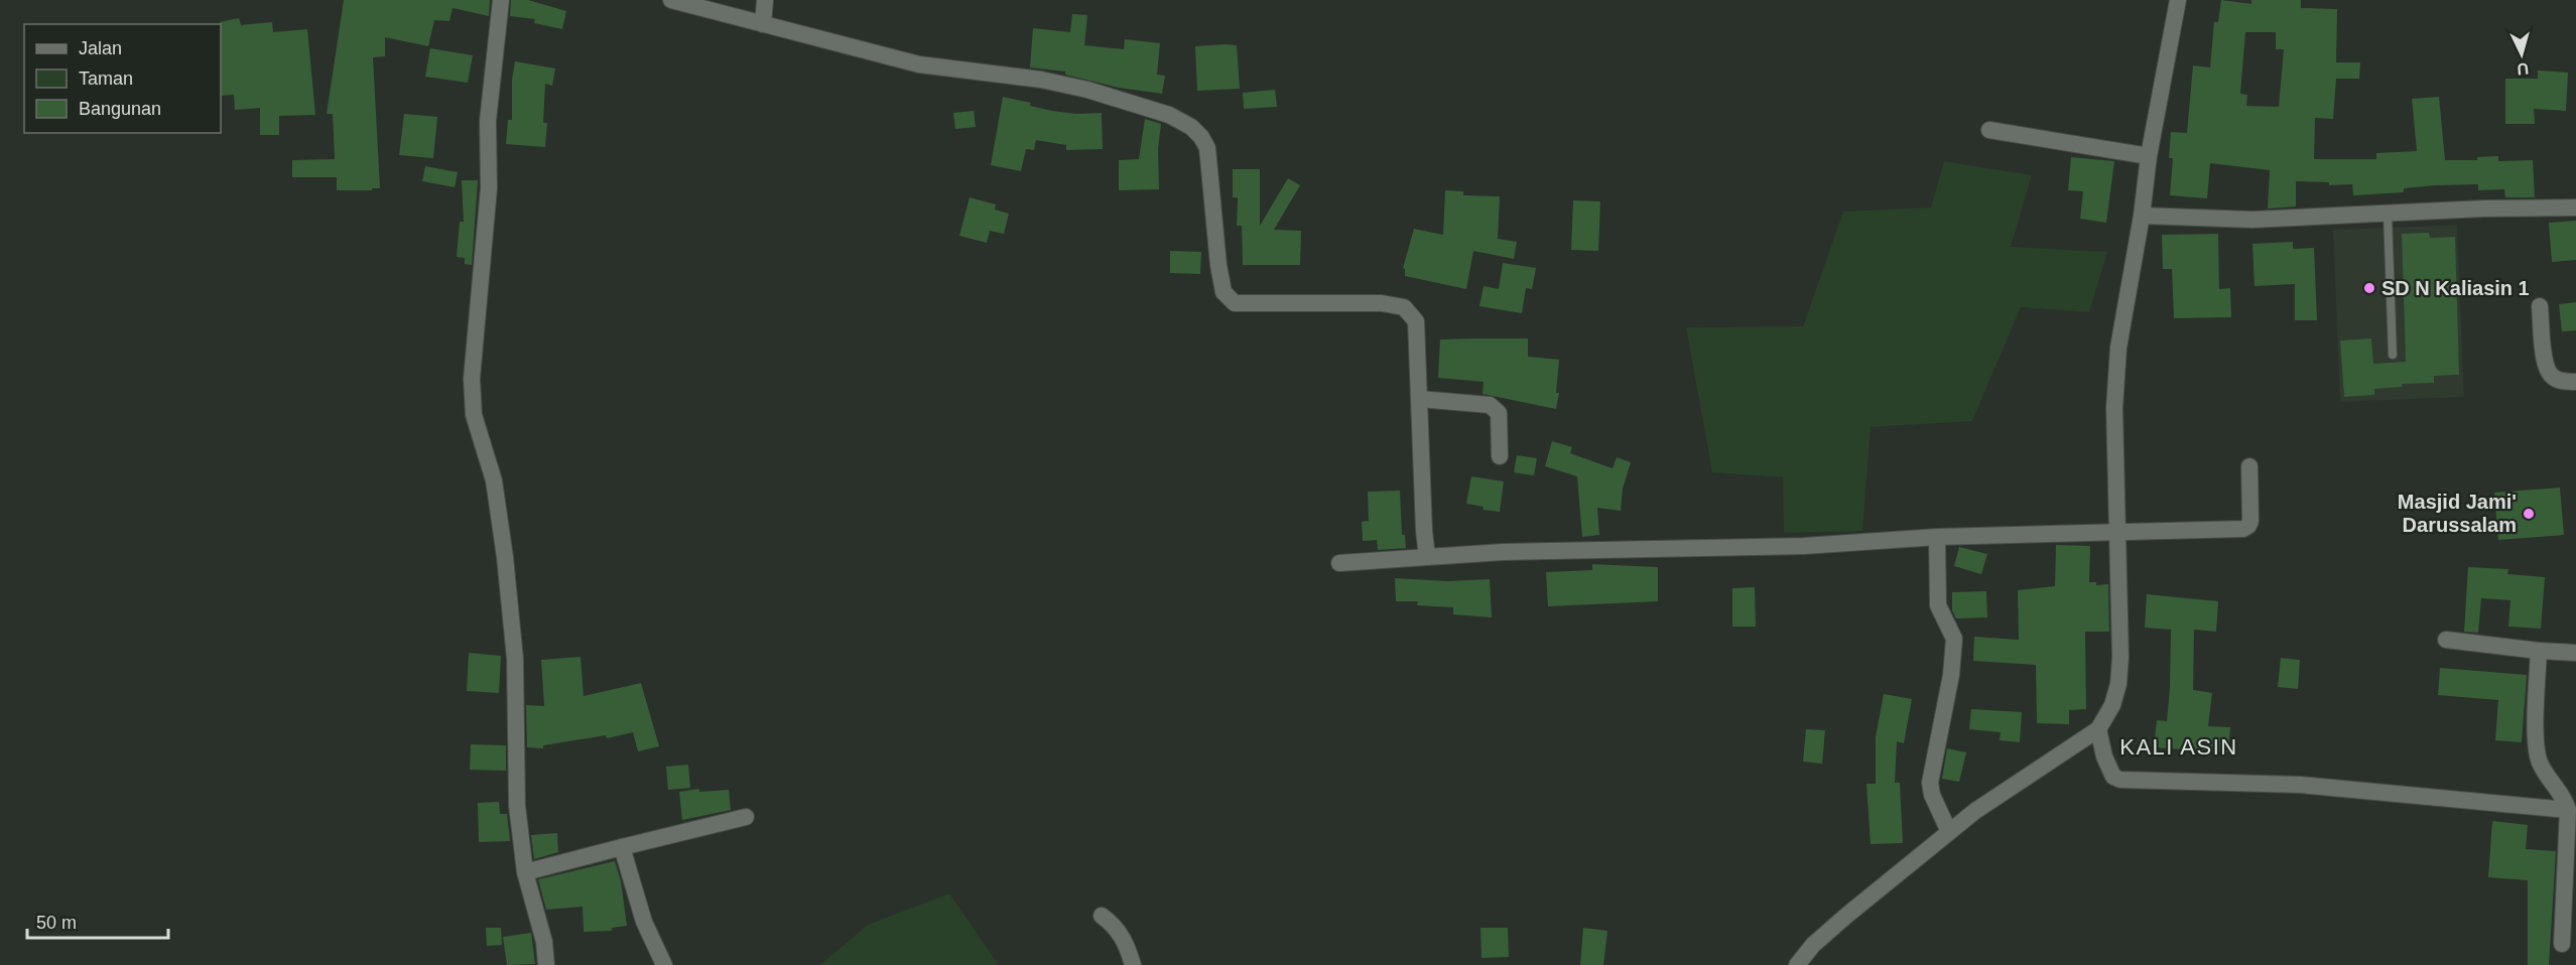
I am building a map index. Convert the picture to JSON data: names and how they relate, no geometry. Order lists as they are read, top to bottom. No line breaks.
{"districts":["KALI ASIN"],"places":["SD N Kaliasin 1","Masjid Jami' Darussalam"],"legend":["Jalan","Taman","Bangunan"],"scale_bar":"50 m","north":"bottom"}
